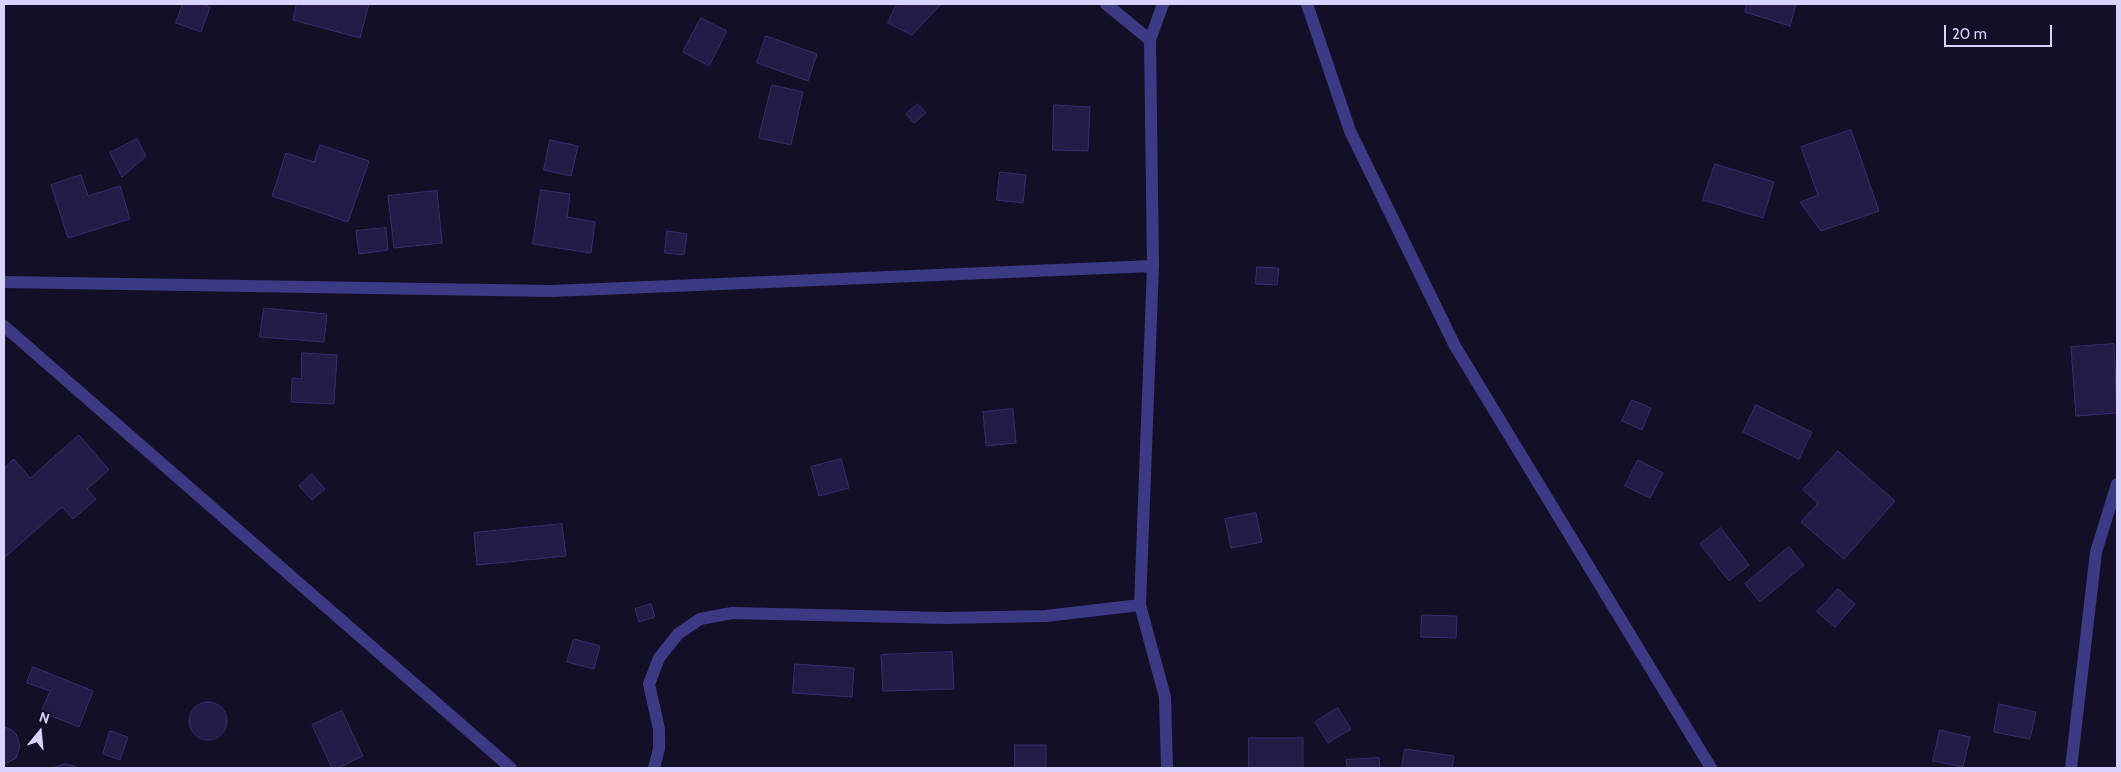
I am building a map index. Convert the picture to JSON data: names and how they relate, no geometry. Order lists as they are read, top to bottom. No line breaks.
{"scale_bar":"20 m","north":"top"}
